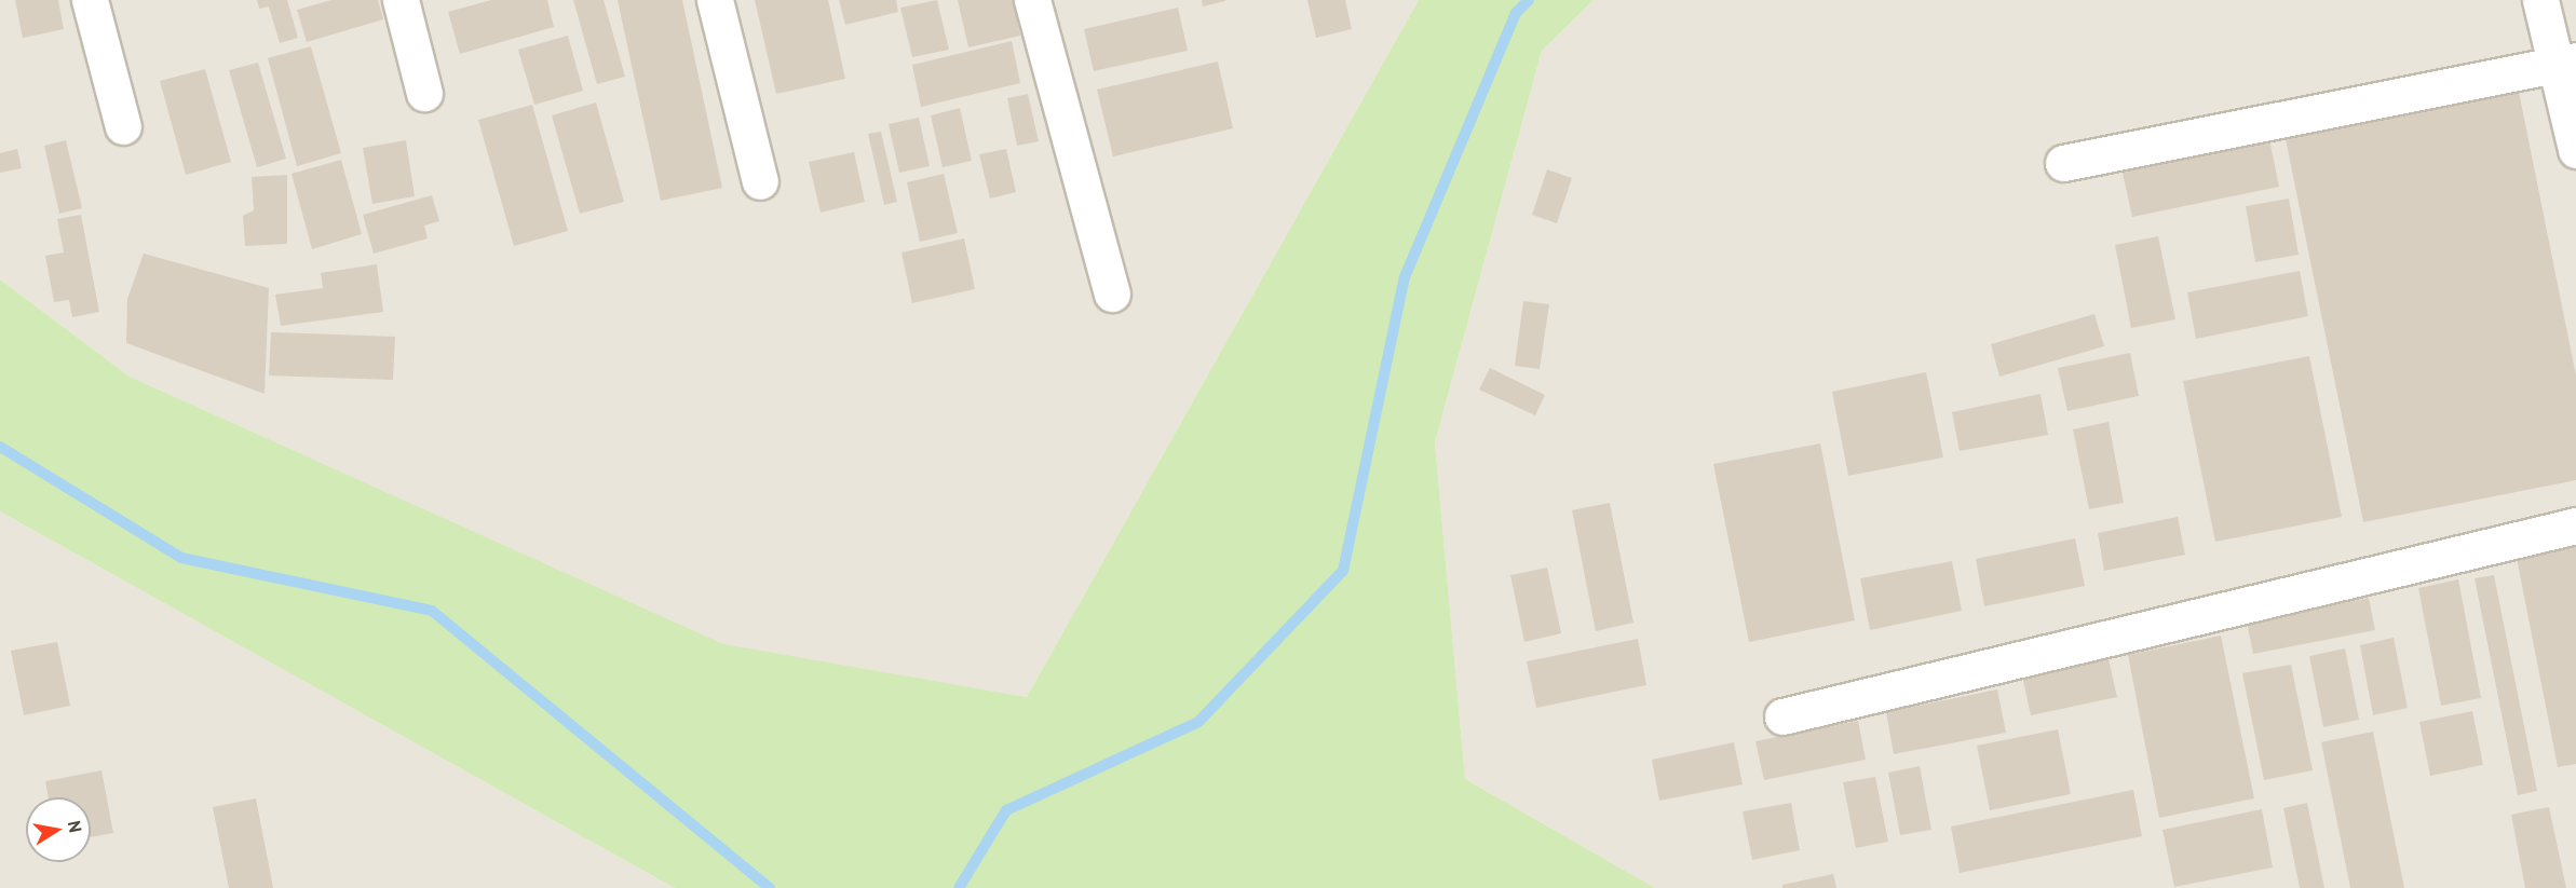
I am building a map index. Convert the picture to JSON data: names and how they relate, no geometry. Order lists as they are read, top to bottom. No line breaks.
{"north":"right"}
